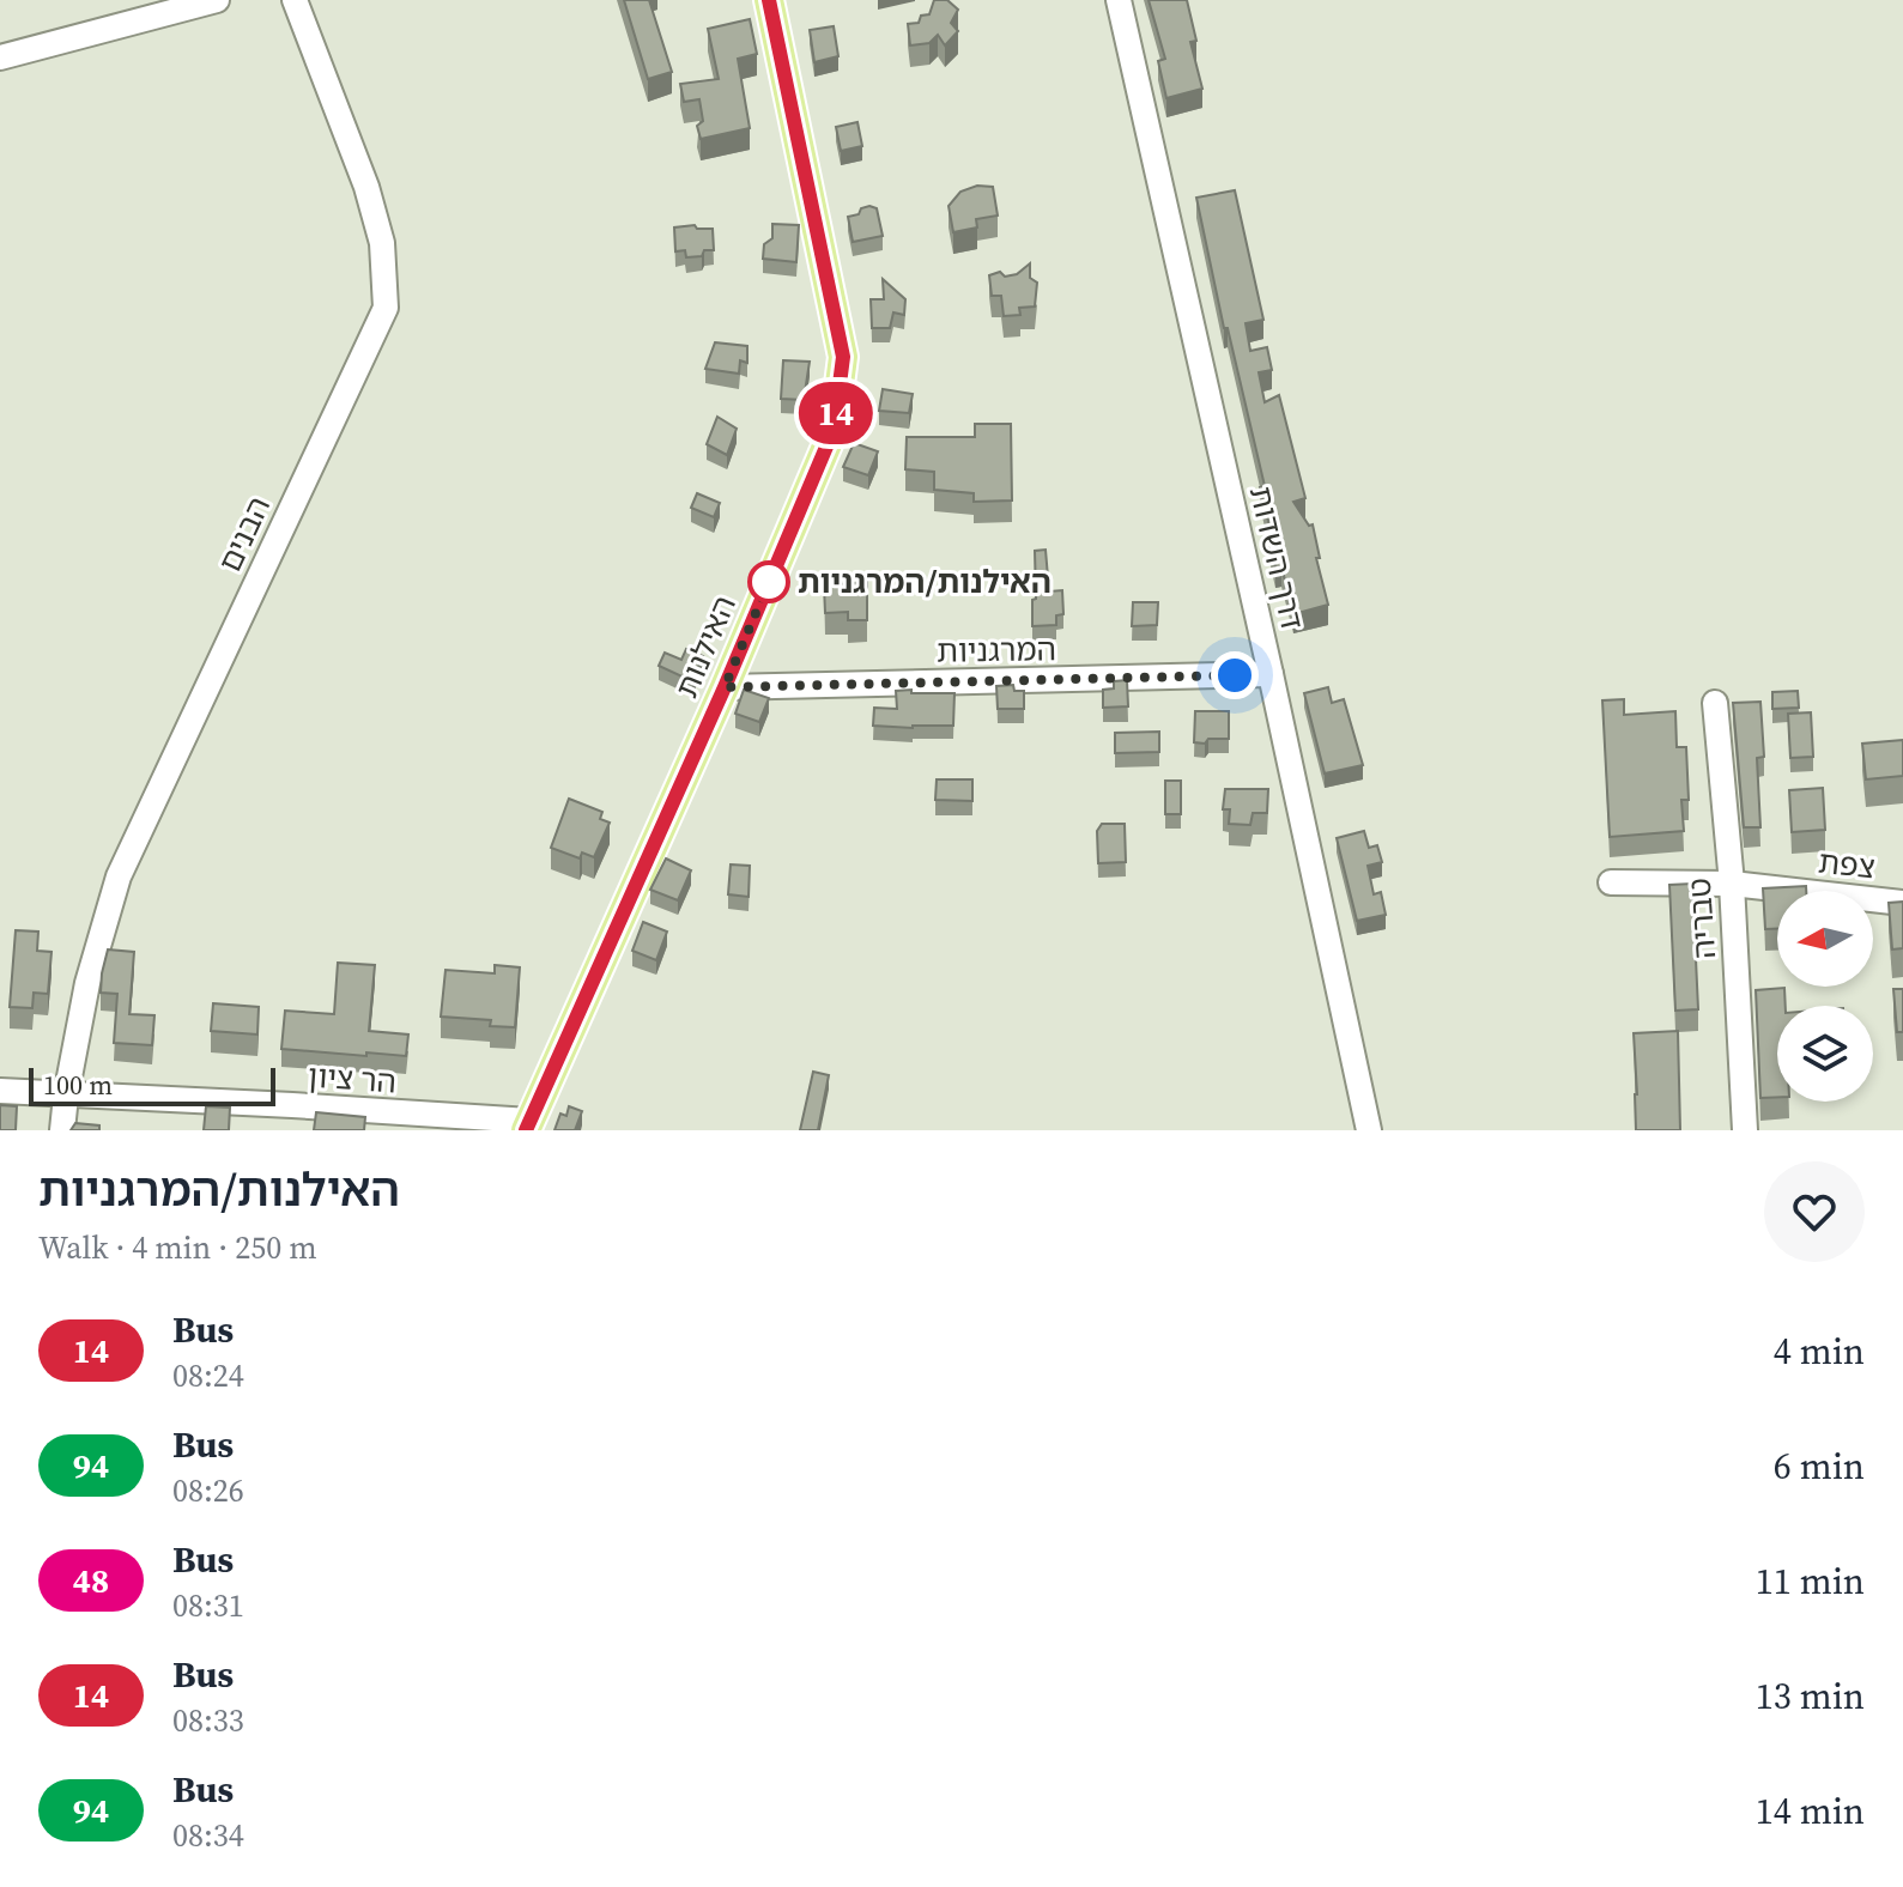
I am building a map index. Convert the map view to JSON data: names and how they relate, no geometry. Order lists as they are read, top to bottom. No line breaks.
{"streets":{"main road":["האילנות"],"street":["הבנים","דרך השדות","המרגניות","צפת","טבריה","הר ציון"]},"crossings":[["הבנים","הר ציון"],["דרך השדות","המרגניות"],["האילנות","המרגניות"],["האילנות","הר ציון"],["צפת","טבריה"]],"places":["האילנות/המרגניות"],"lines":["bus line 14"],"scale_bar":"100 m","north":"left","page":{"on_map":"14","scale":"100 m","heading":["האילנות/המרגניות","Walk · 4 min · 250 m"],"list":[{"mark":"14","name":"Bus","note":"08:24","value":"4 min"},{"mark":"94","name":"Bus","note":"08:26","value":"6 min"},{"mark":"48","name":"Bus","note":"08:31","value":"11 min"},{"mark":"14","name":"Bus","note":"08:33","value":"13 min"},{"mark":"94","name":"Bus","note":"08:34","value":"14 min"}]}}
